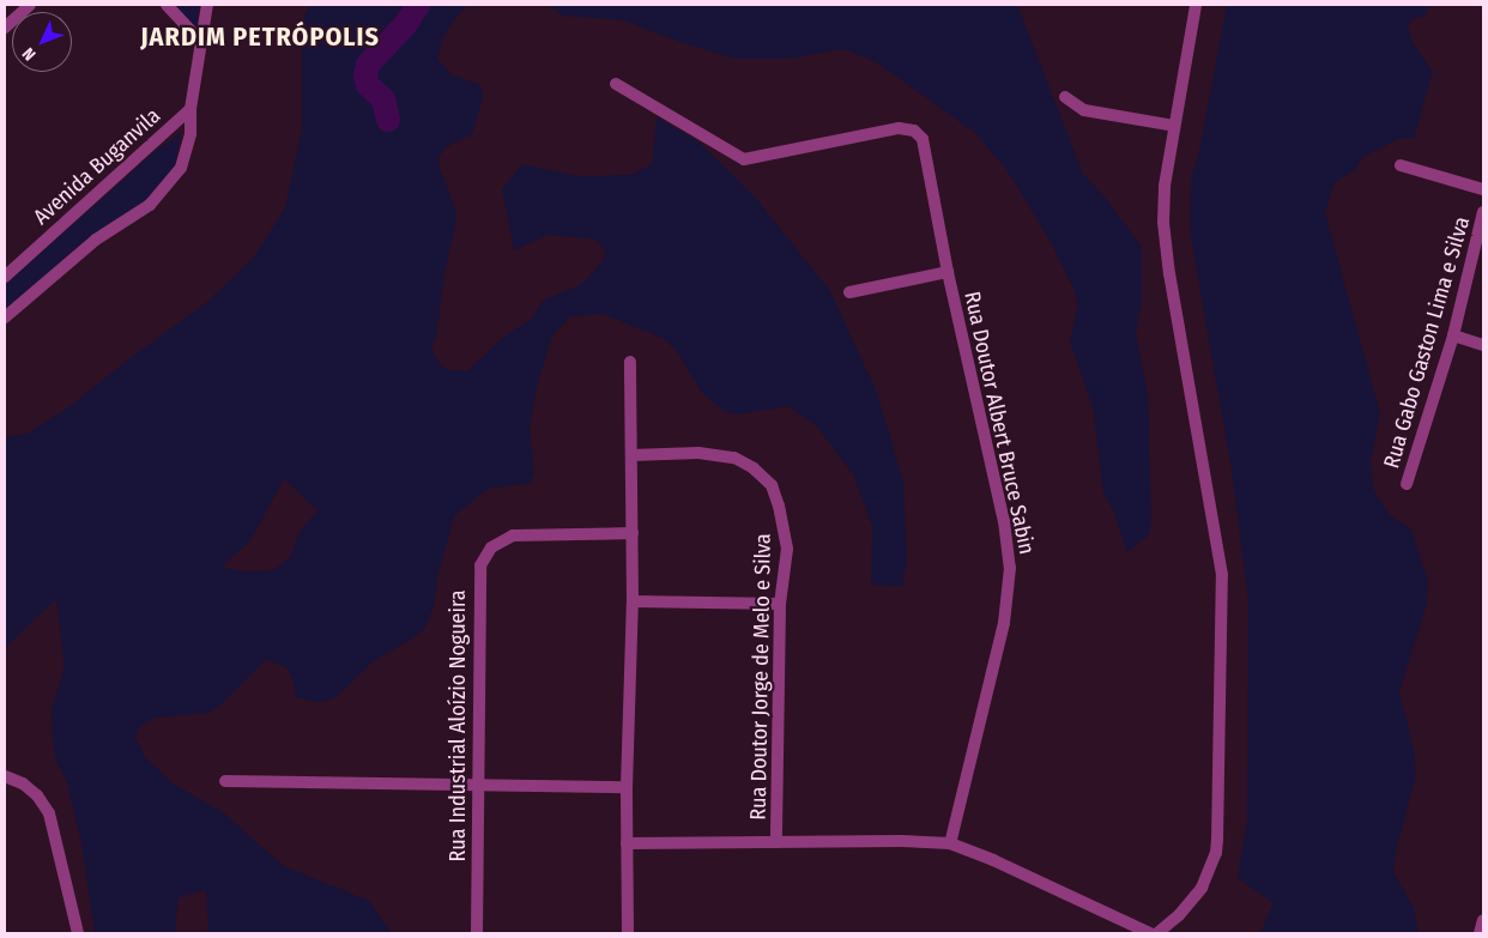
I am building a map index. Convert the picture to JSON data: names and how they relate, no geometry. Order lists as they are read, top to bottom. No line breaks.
{"streets":{"street":["Avenida Buganvila","Rua Gabo Gaston Lima e Silva","Rua Doutor Albert Bruce Sabin","Rua Doutor Jorge de Melo e Silva","Rua Industrial Aloízio Nogueira"]},"districts":["JARDIM PETRÓPOLIS"],"north":"bottom left"}
